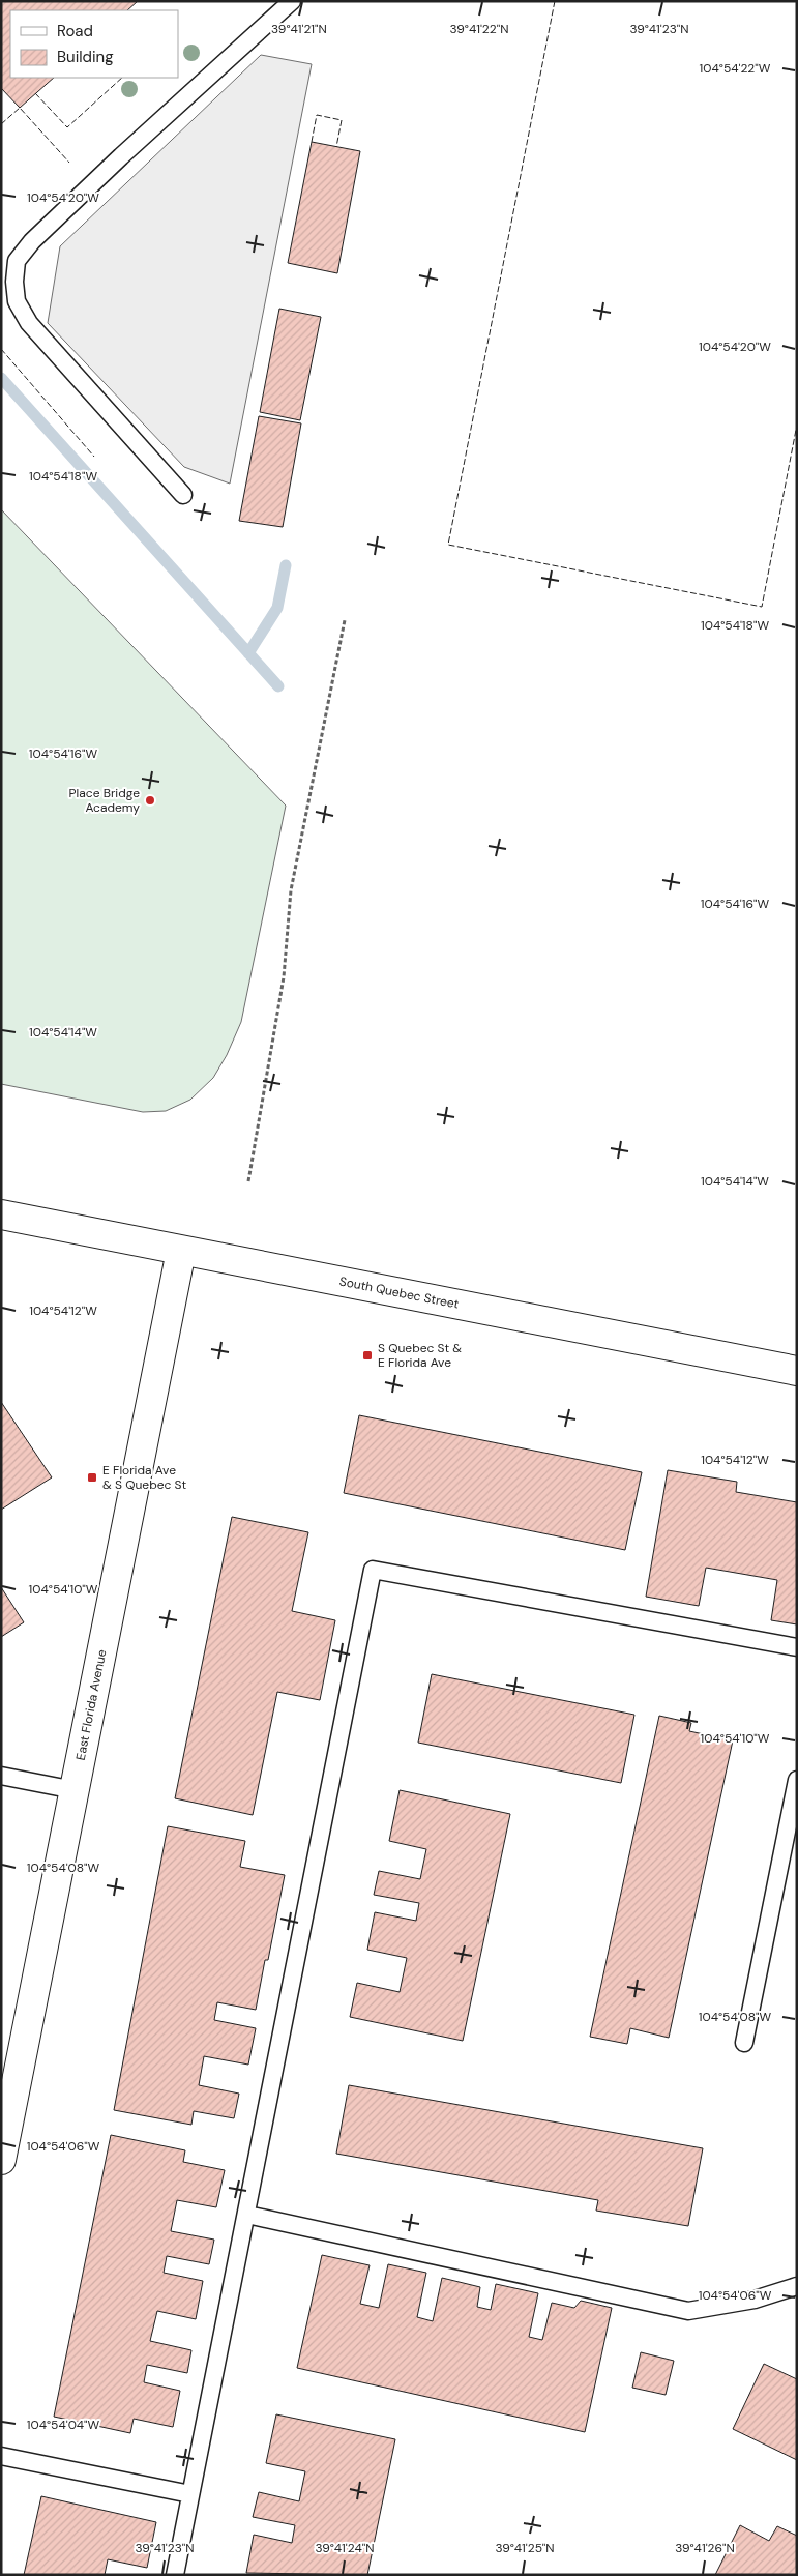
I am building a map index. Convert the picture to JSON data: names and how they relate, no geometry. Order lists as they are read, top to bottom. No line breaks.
{"streets":{"street":["South Quebec Street","East Florida Avenue"]},"crossings":[["South Quebec Street","East Florida Avenue"]],"places":{"other":["Place Bridge Academy"],"transit":["S Quebec St & E Florida Ave","E Florida Ave & S Quebec St"]},"legend":["Road","Building"],"coordinates":["39°41'21\"N","39°41'22\"N","39°41'23\"N","104°54'22\"W","104°54'20\"W","104°54'18\"W","104°54'16\"W","104°54'14\"W","104°54'12\"W","104°54'10\"W","104°54'08\"W","104°54'06\"W","104°54'04\"W","39°41'24\"N","39°41'25\"N","39°41'26\"N"]}
